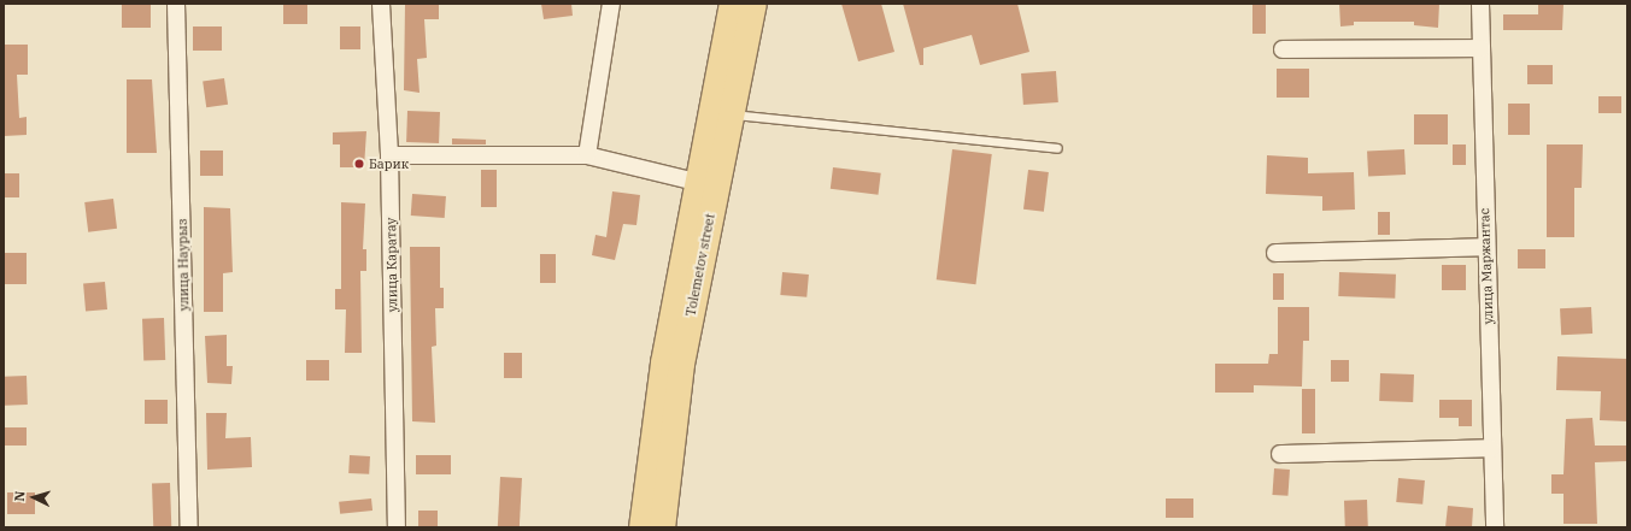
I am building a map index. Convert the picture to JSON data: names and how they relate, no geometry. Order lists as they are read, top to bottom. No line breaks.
{"streets":{"main road":["Tolemetov street"],"street":["улица Наурыз","улица Каратау","улица Маржантас"]},"places":["Барик"],"north":"left"}
